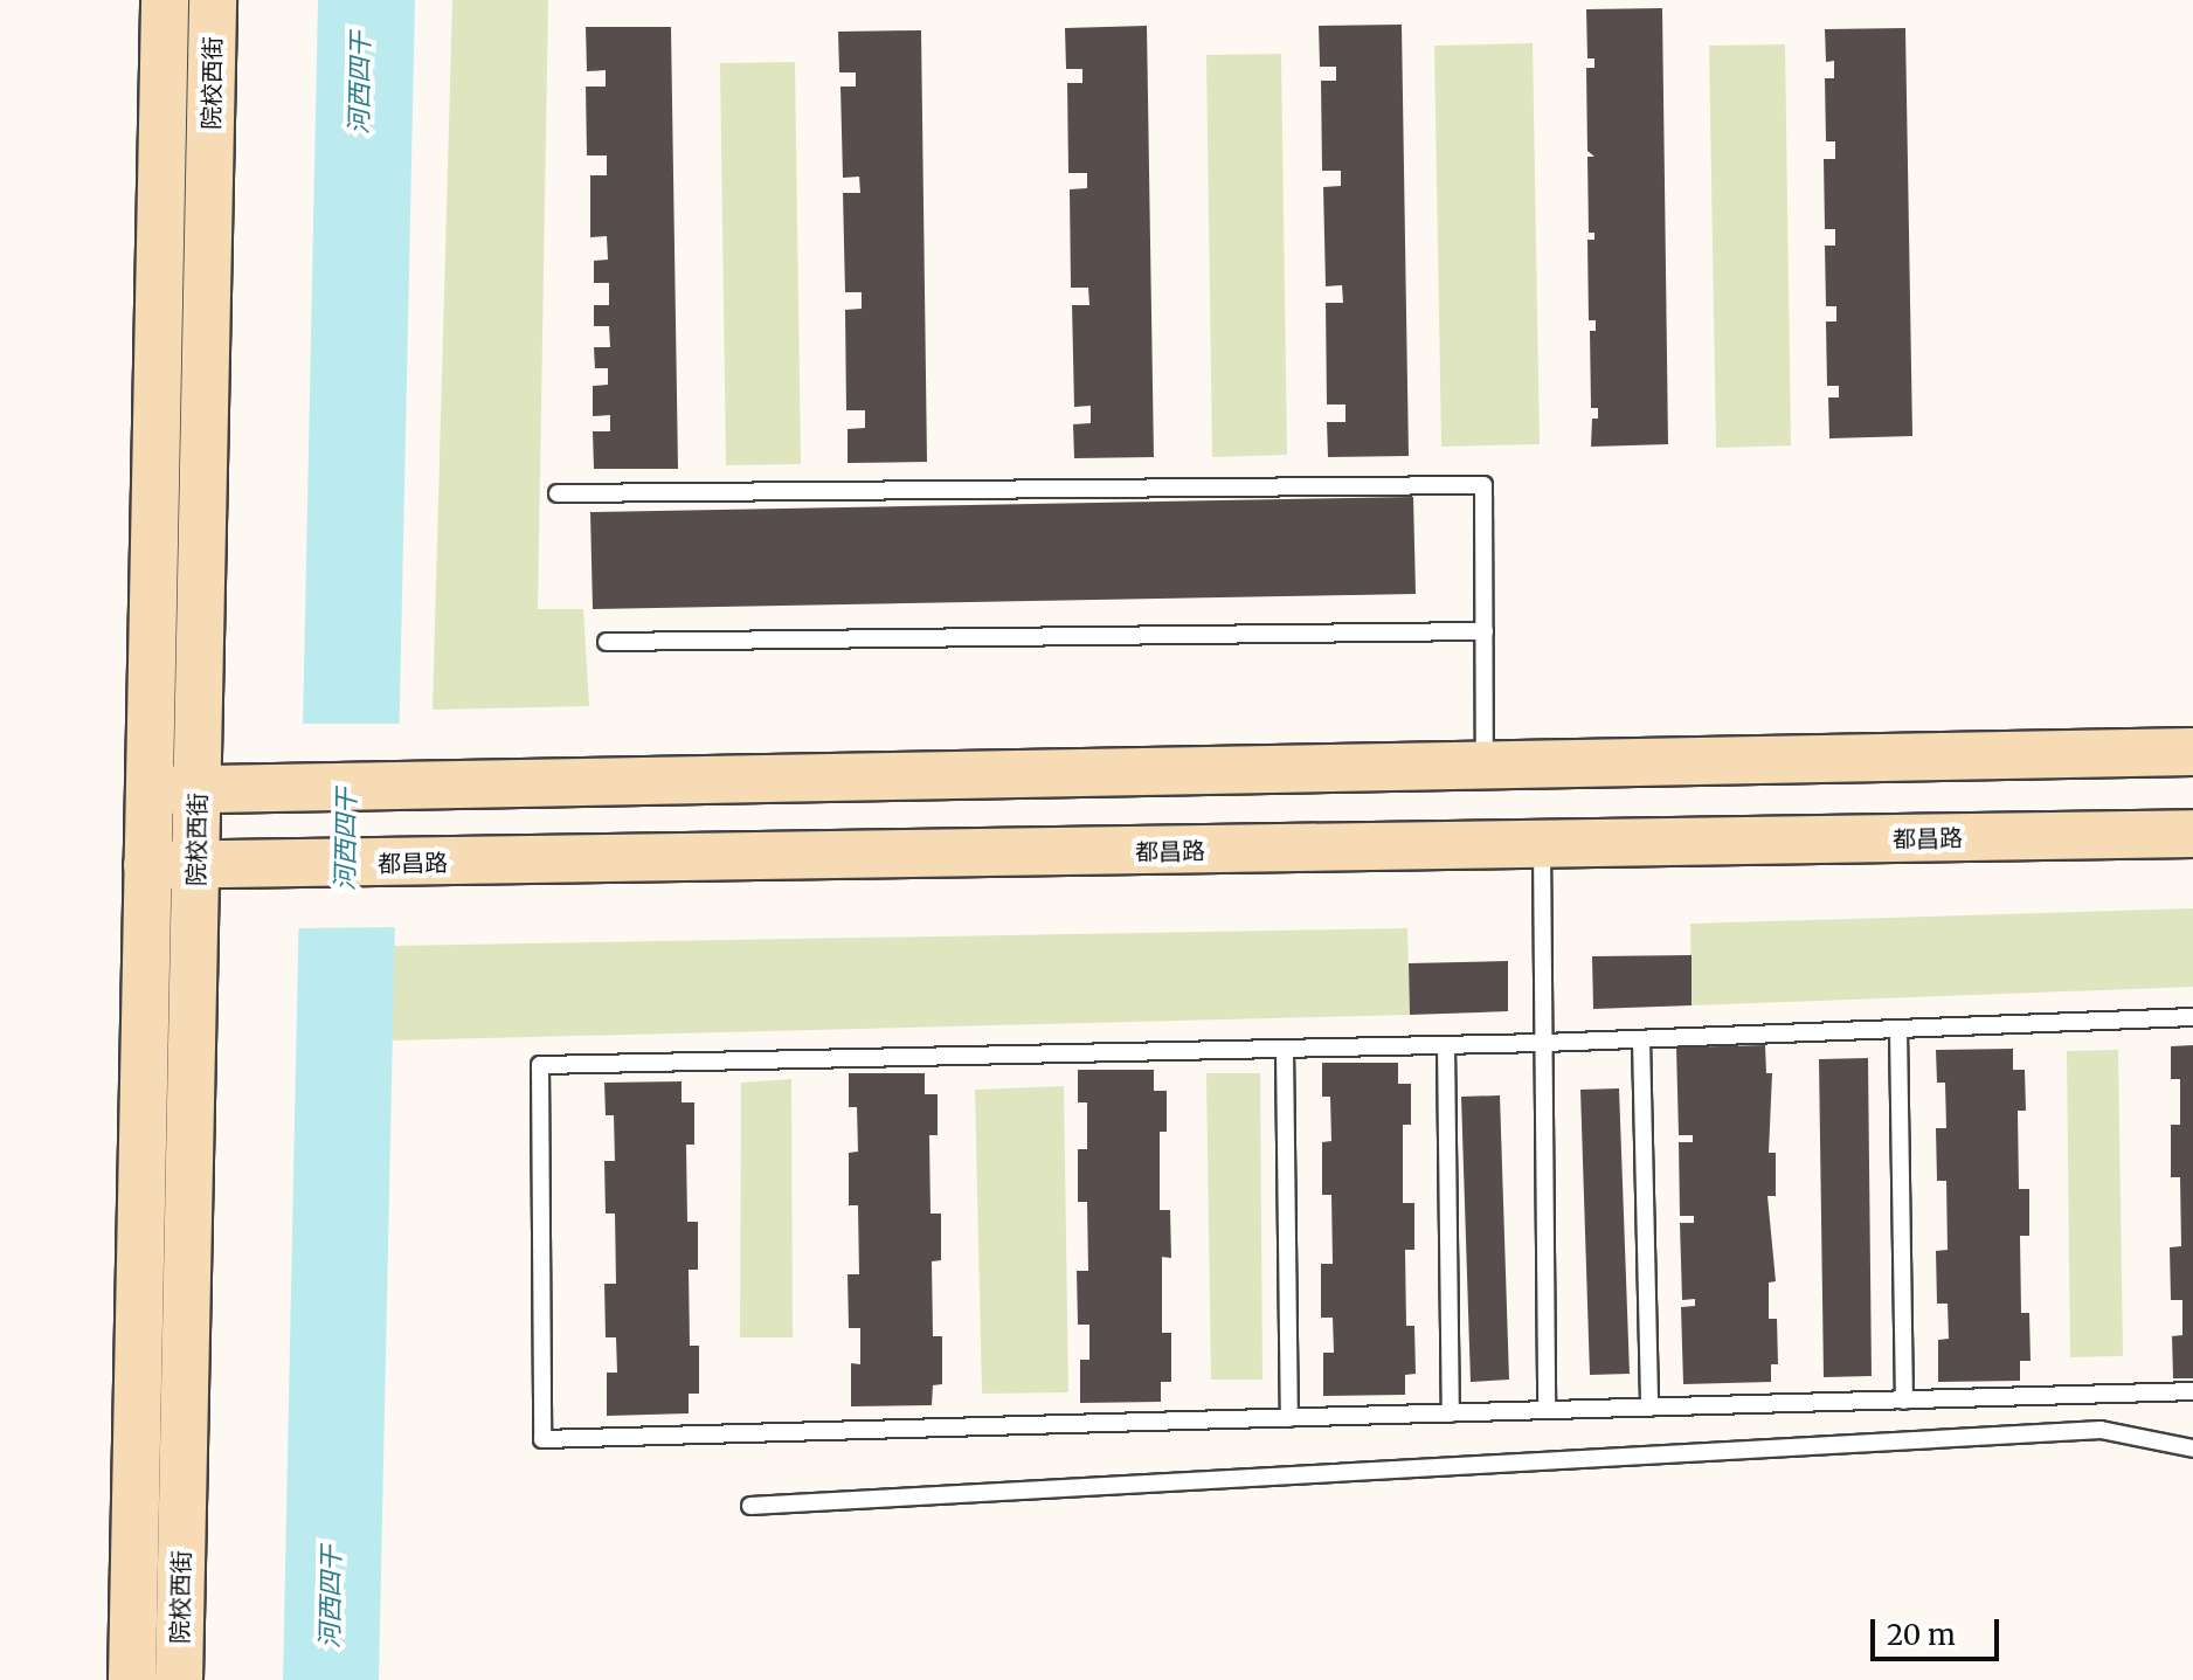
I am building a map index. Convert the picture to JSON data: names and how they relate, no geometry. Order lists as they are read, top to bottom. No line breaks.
{"streets":{"main road":["院校西街","都昌路"]},"crossings":[["院校西街","都昌路"]],"water":["河西四干"],"scale_bar":"20 m"}
